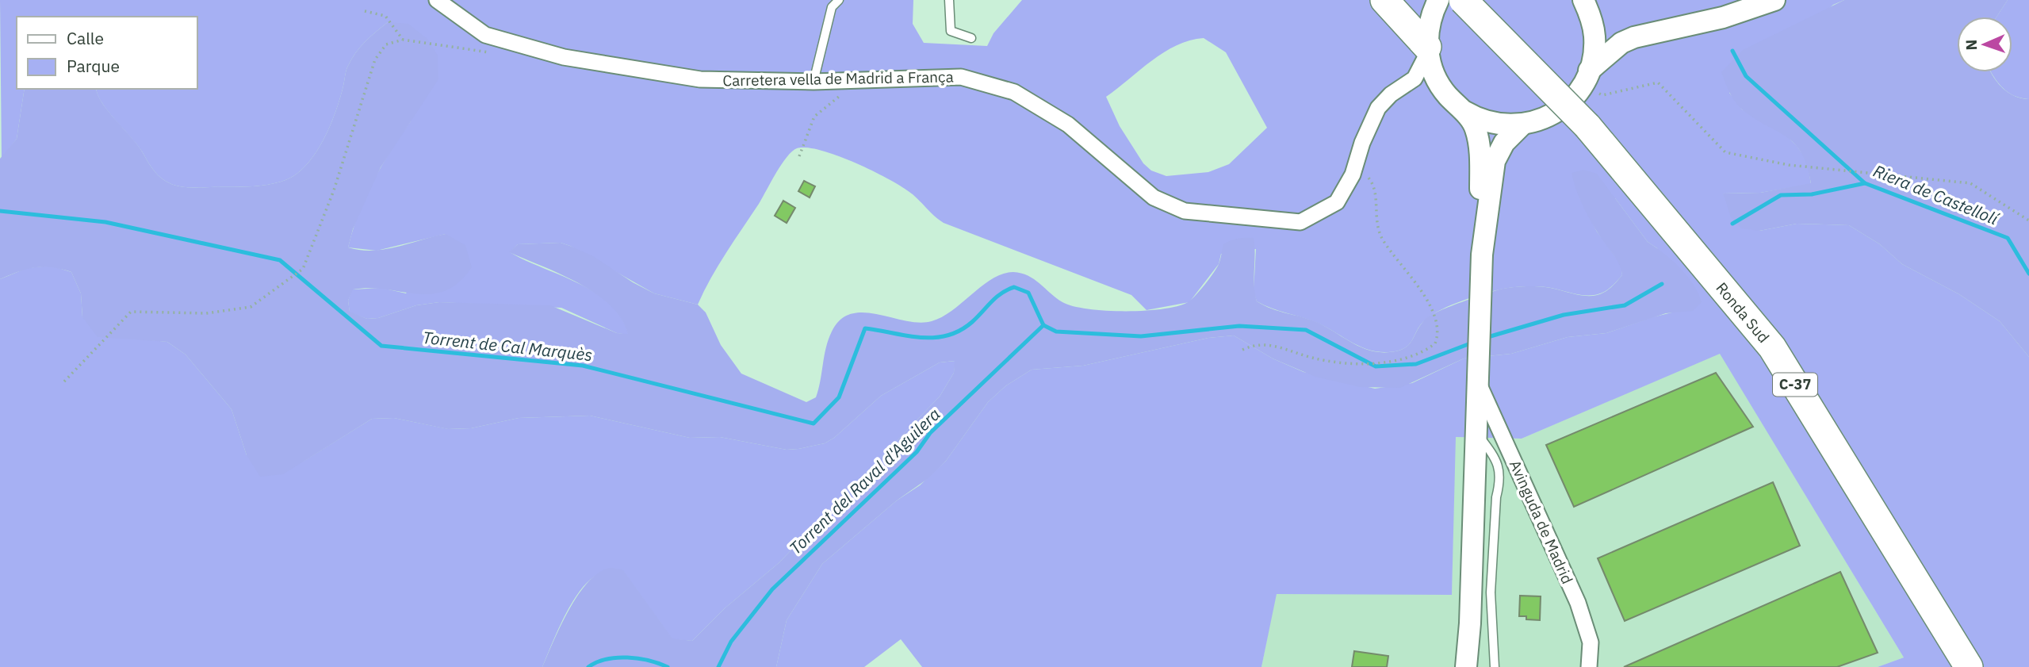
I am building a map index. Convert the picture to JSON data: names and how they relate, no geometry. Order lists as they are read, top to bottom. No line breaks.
{"streets":{"highway":["Ronda Sud","C-37"],"street":["Carretera vella de Madrid a França","Avinguda de Madrid"]},"water":["Riera de Castellolí","Torrent de Cal Marquès","Torrent del Raval d'Aguilera"],"legend":["Calle","Parque"],"north":"left"}
